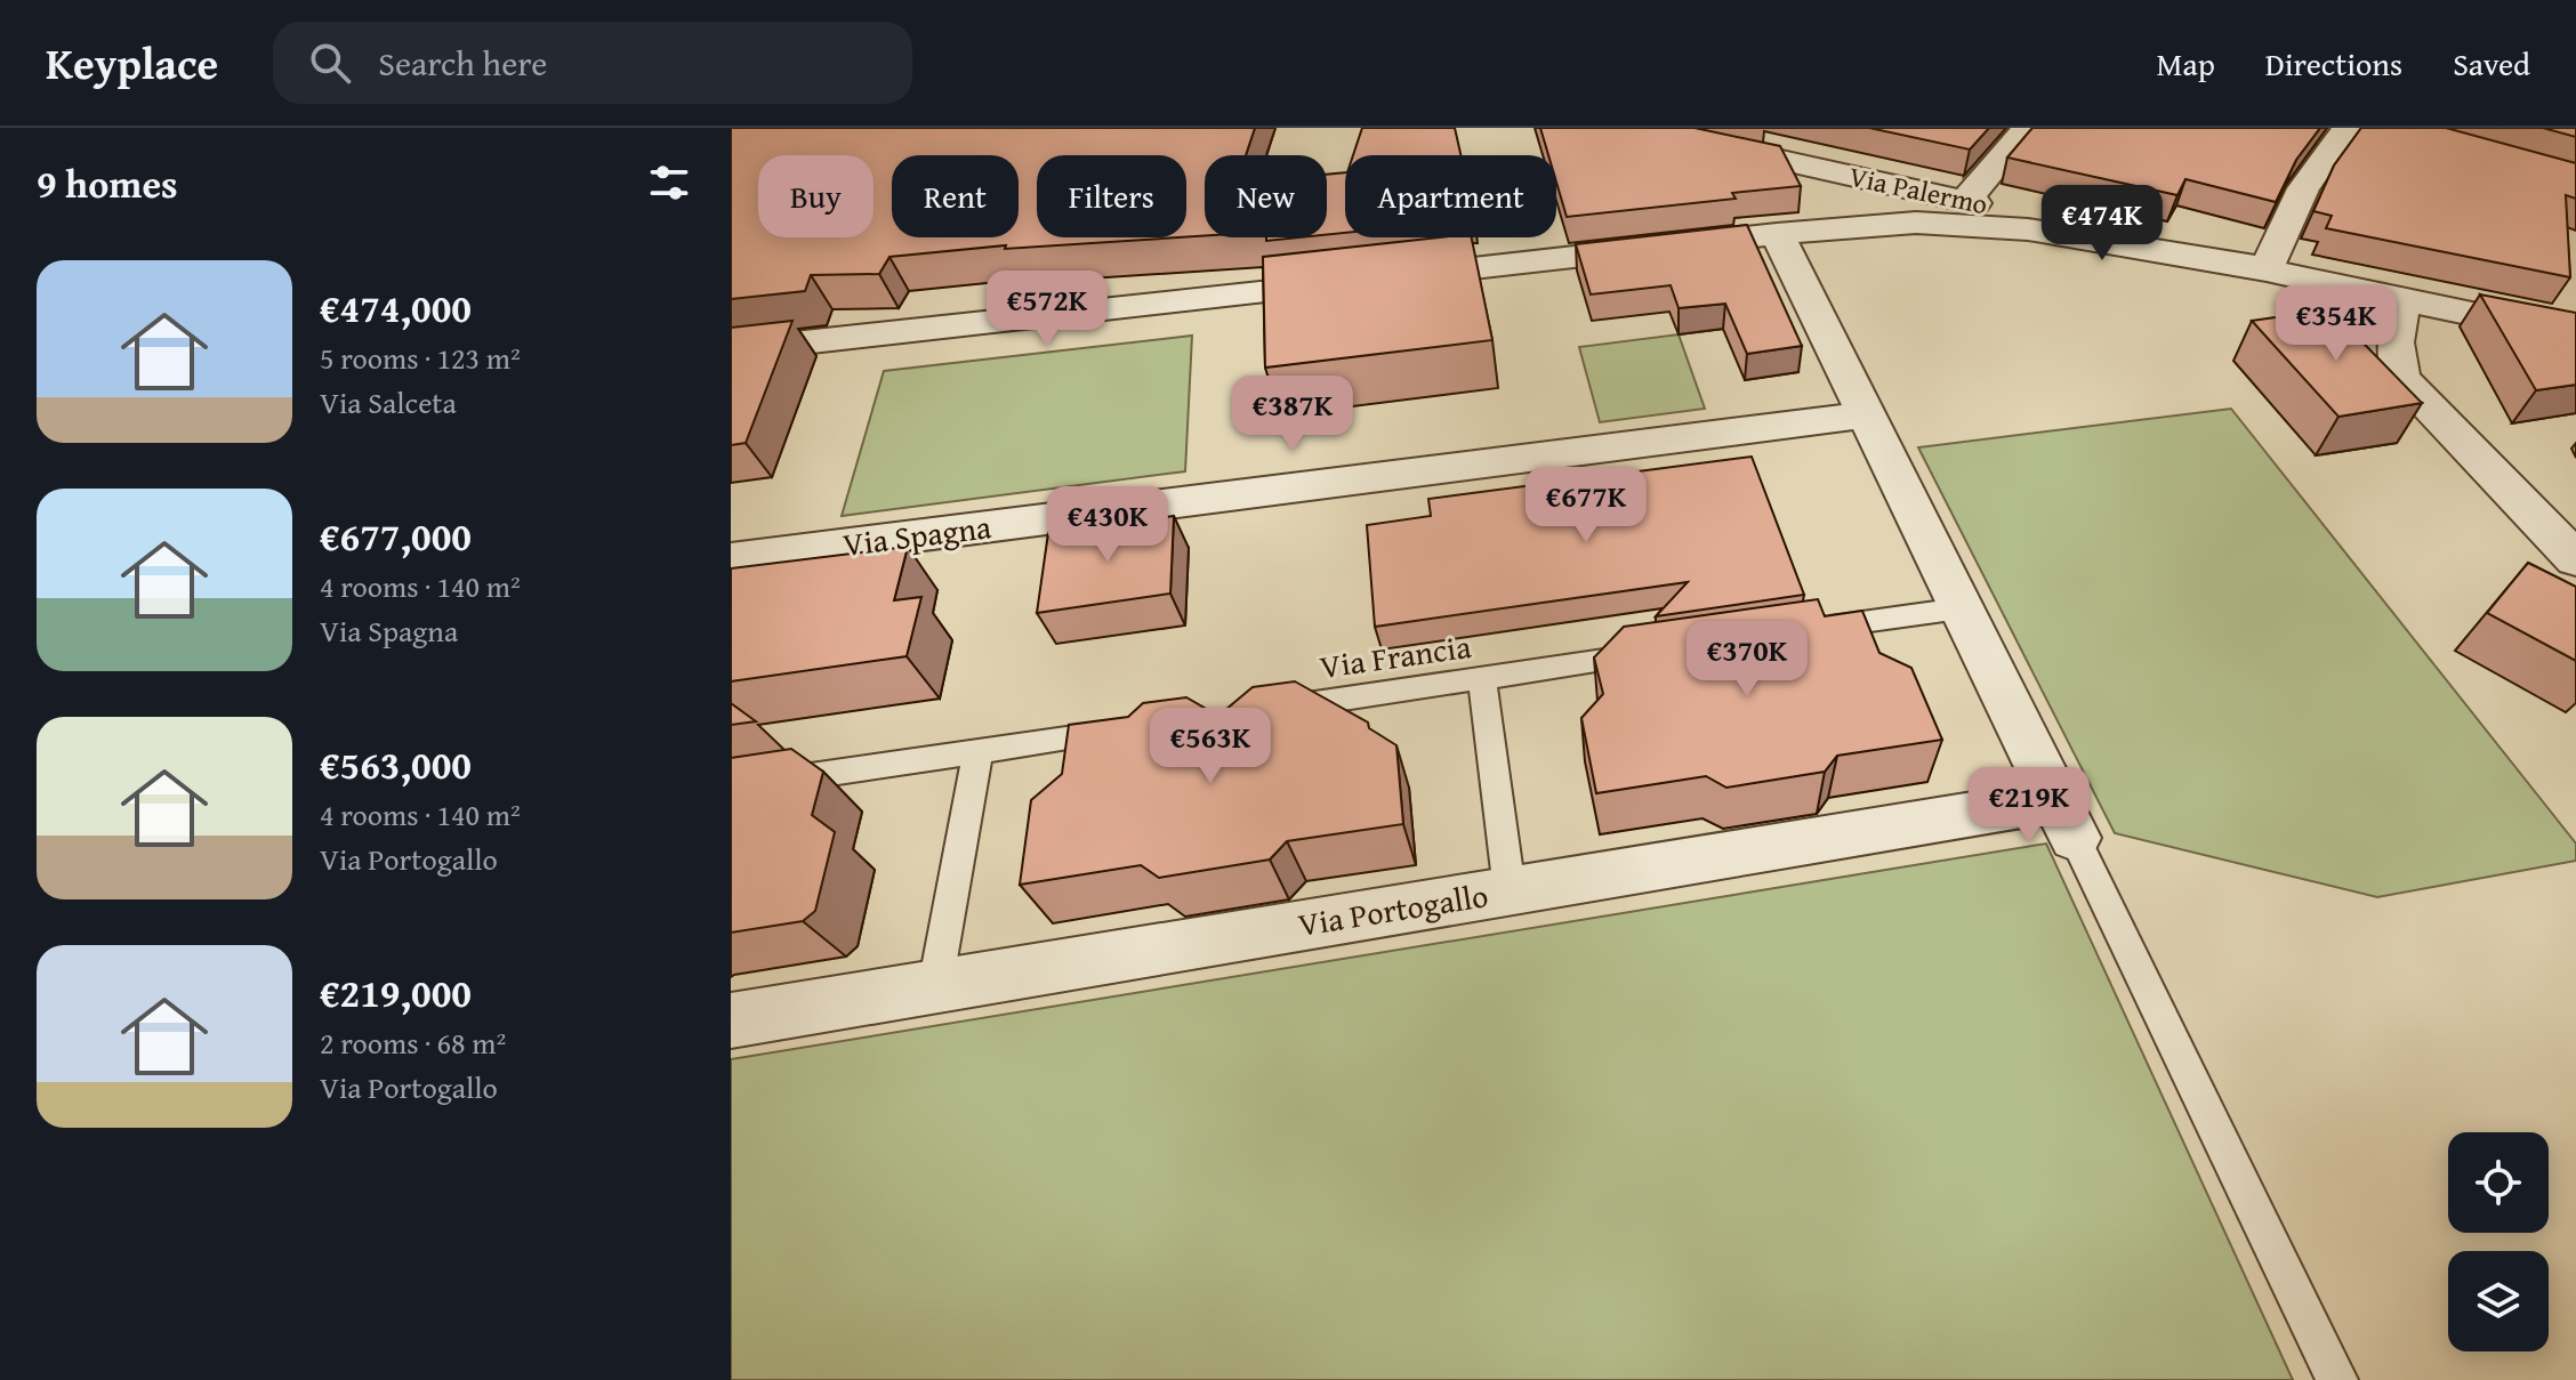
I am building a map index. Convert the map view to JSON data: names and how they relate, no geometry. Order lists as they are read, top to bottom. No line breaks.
{"streets":{"street":["Via Palermo","Via Spagna","Via Portogallo"],"lane":["Via Francia"]},"page":{"header":"Keyplace","search":"Search here","nav":["Map","Directions","Saved"],"heading":"9 homes","chip":["Buy","Rent","Filters","New","Apartment"],"price":["€474K","€572K","€354K","€387K","€677K","€430K","€370K","€563K","€219K"],"list":[{"name":"€474,000","note":"5 rooms · 123 m² · Via Salceta"},{"name":"€677,000","note":"4 rooms · 140 m² · Via Spagna"},{"name":"€563,000","note":"4 rooms · 140 m² · Via Portogallo"},{"name":"€219,000","note":"2 rooms · 68 m² · Via Portogallo"}]}}
